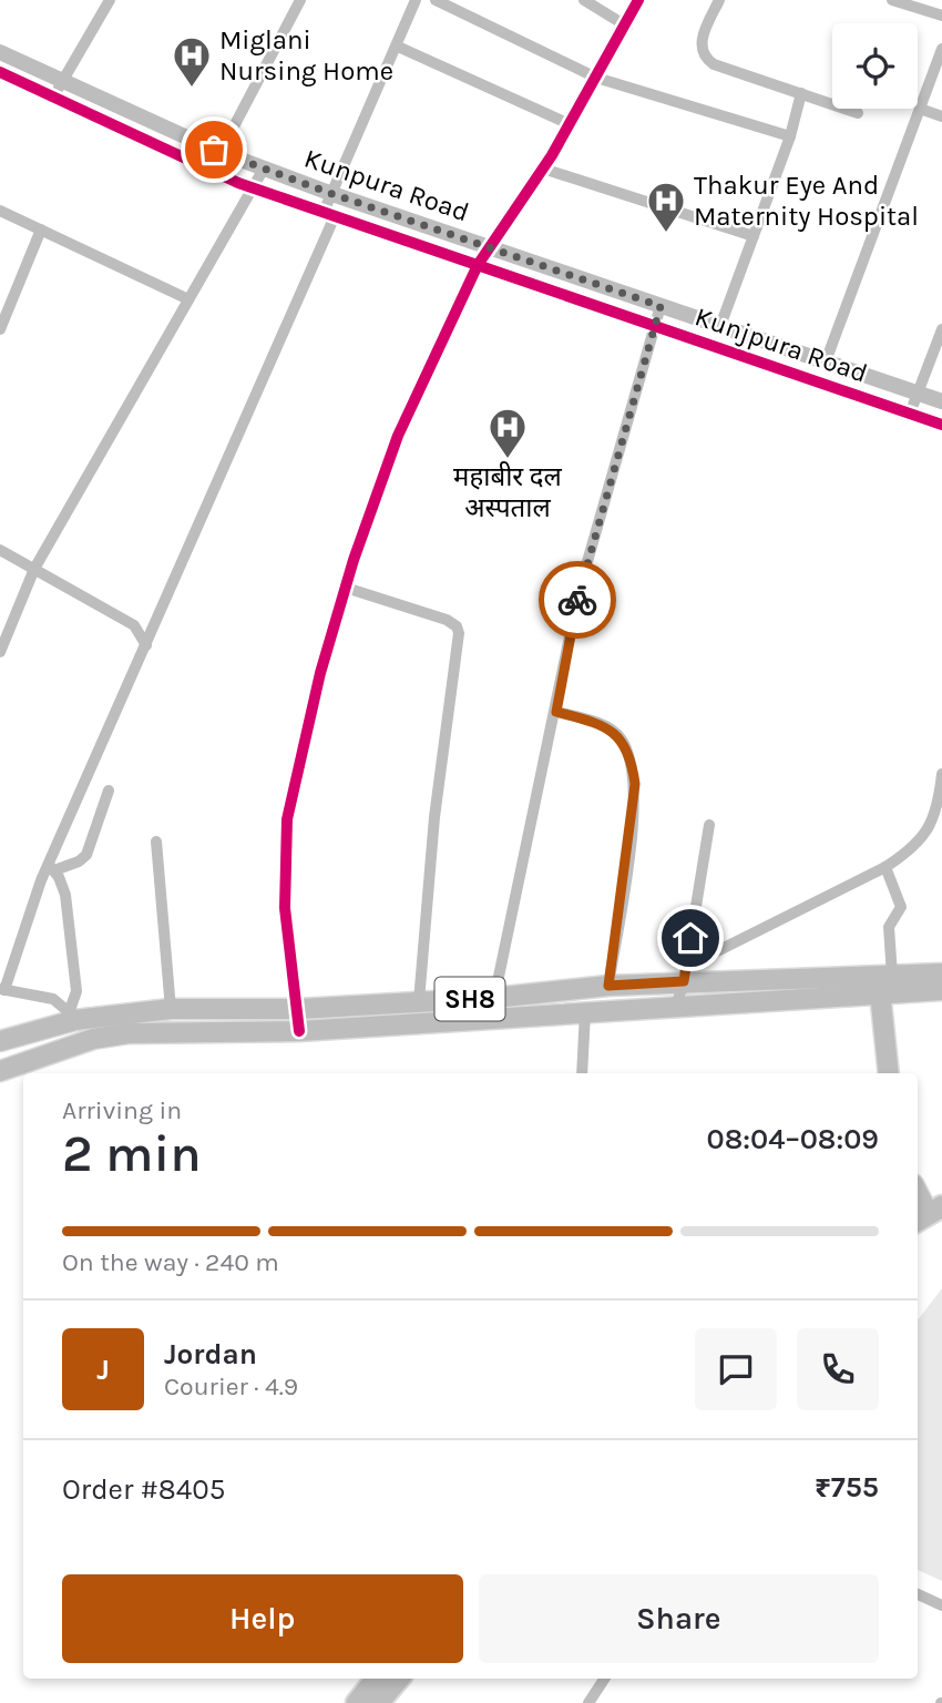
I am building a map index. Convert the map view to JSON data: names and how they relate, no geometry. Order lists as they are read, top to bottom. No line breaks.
{"streets":{"main road":["SH8"],"street":["Kunpura Road","Kunjpura Road"]},"places":{"hospital":["Miglani Nursing Home","Thakur Eye And Maternity Hospital","महाबीर दल अस्पताल"]},"page":{"heading":["2 min","Arriving in","08:04–08:09"],"panel":["Jordan","Courier · 4.9","Order #8405","₹755"],"bar":"On the way · 240 m","round":"J","buttons":["Help","Share"]}}
